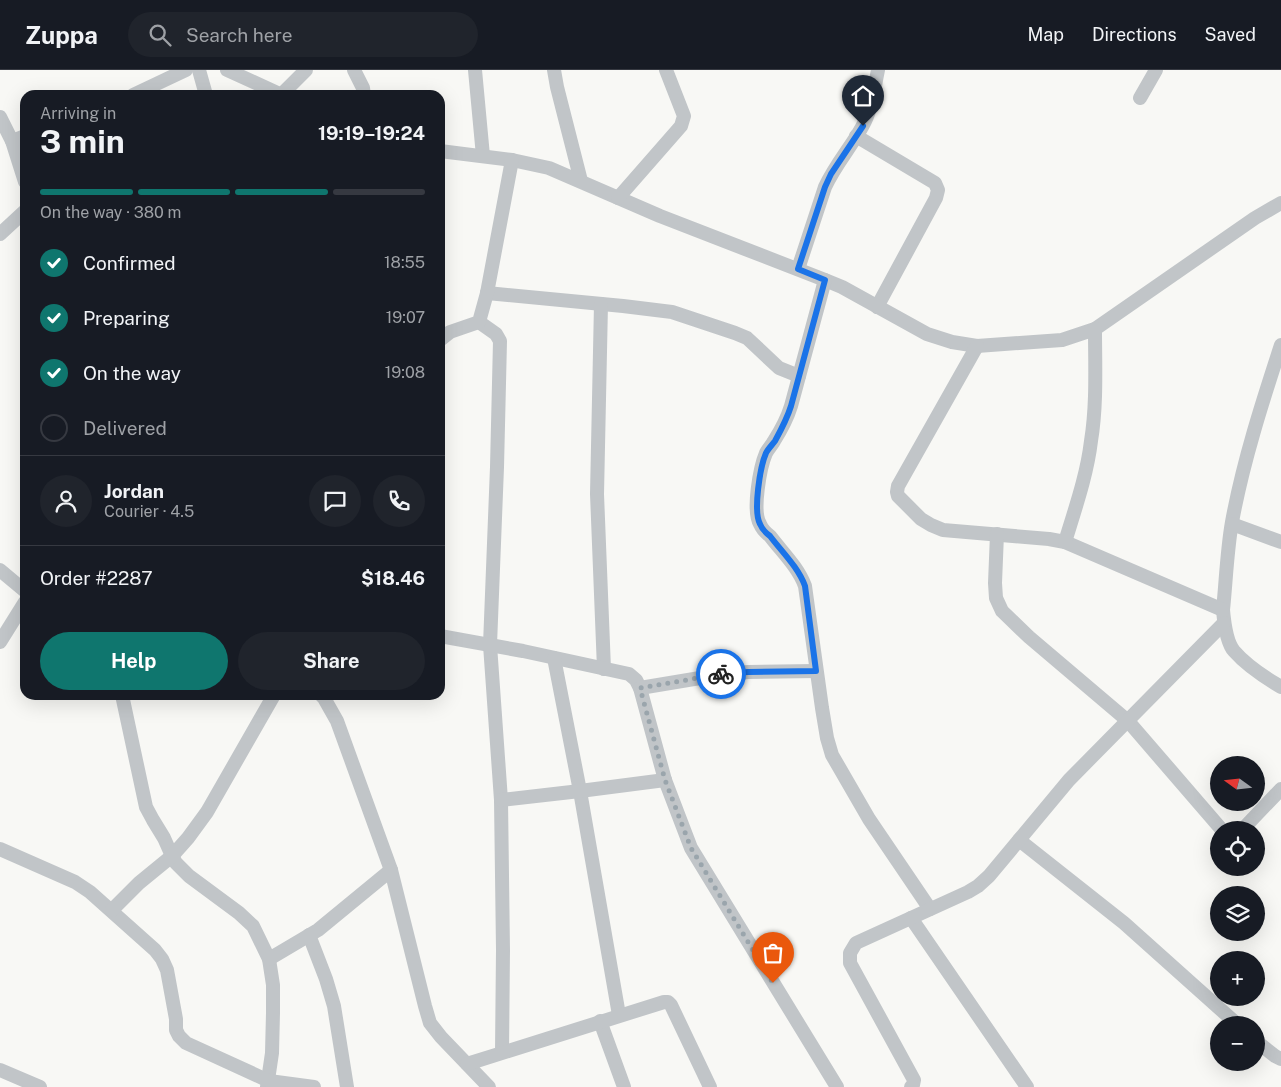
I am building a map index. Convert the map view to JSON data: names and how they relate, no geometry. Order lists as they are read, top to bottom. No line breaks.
{"north":"left","page":{"header":"Zuppa","search":"Search here","nav":["Map","Directions","Saved"],"heading":["3 min","Arriving in","19:19–19:24"],"panel":["Jordan","Courier · 4.5","Order #2287","$18.46"],"bar":"On the way · 380 m","list":[["Confirmed","18:55"],["Preparing","19:07"],["On the way","19:08"],"Delivered"],"buttons":["Help","Share"],"map_buttons":["+","−"]}}
